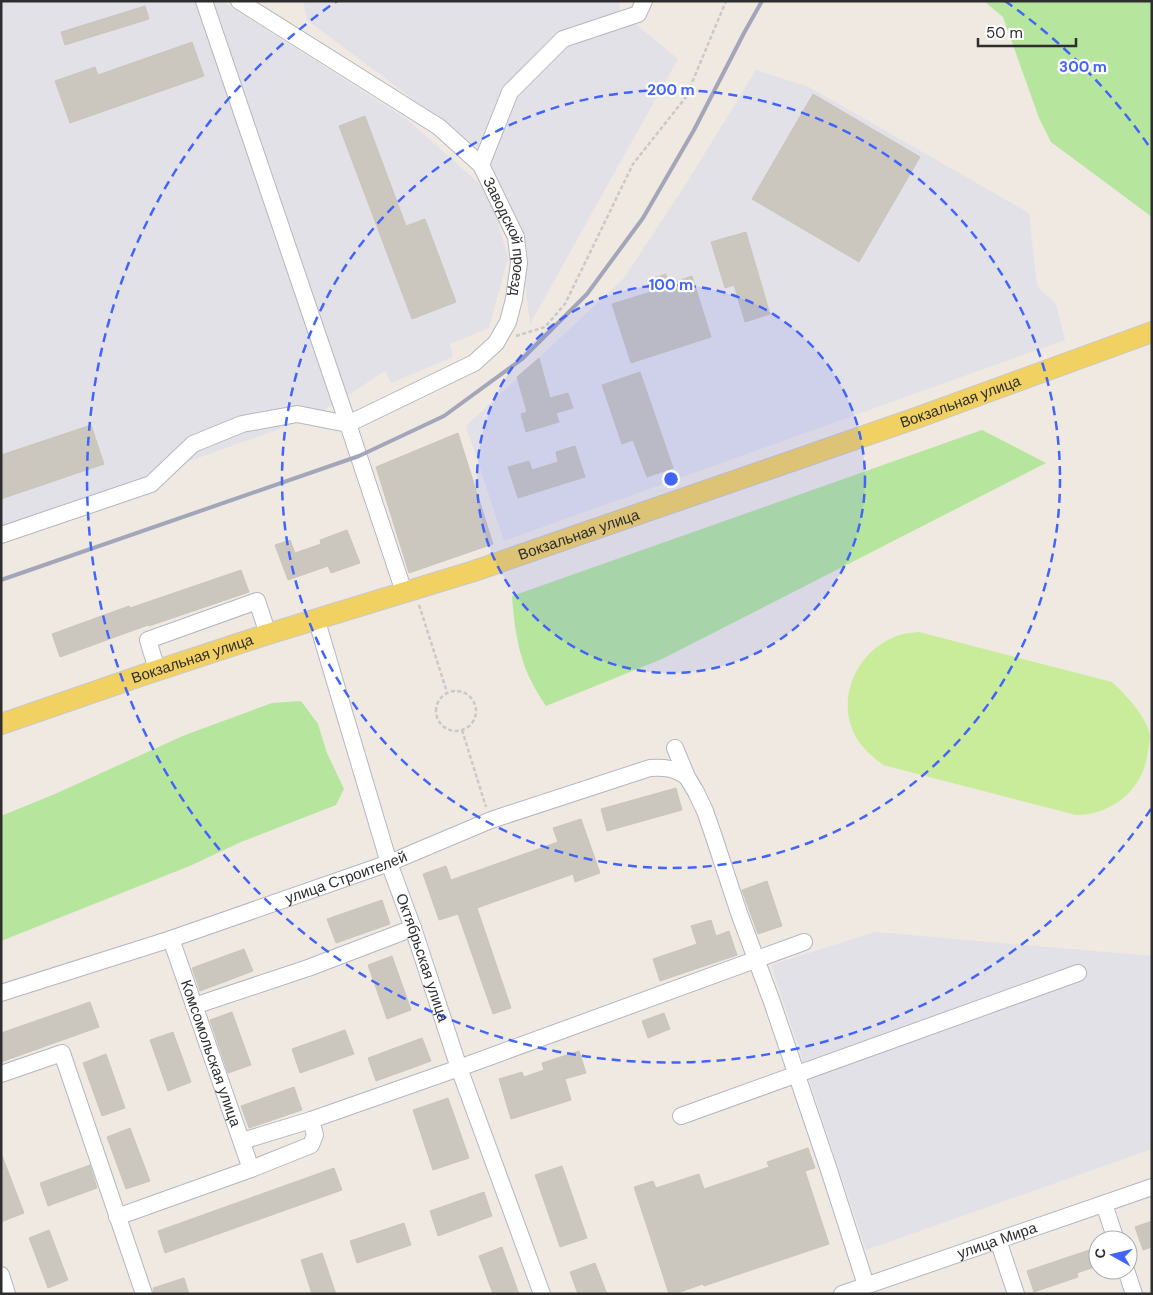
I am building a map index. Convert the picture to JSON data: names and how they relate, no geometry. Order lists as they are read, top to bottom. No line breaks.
{"streets":{"main road":["Вокзальная улица"],"street":["Заводской проезд","улица Строителей","Октябрьская улица","Комсомольская улица","улица Мира"]},"crossings":[["Вокзальная улица","Октябрьская улица"],["улица Строителей","Октябрьская улица"],["улица Строителей","Комсомольская улица"]],"scale_bar":"50 m","north":"left","rings":["300 m","200 m","100 m"]}
